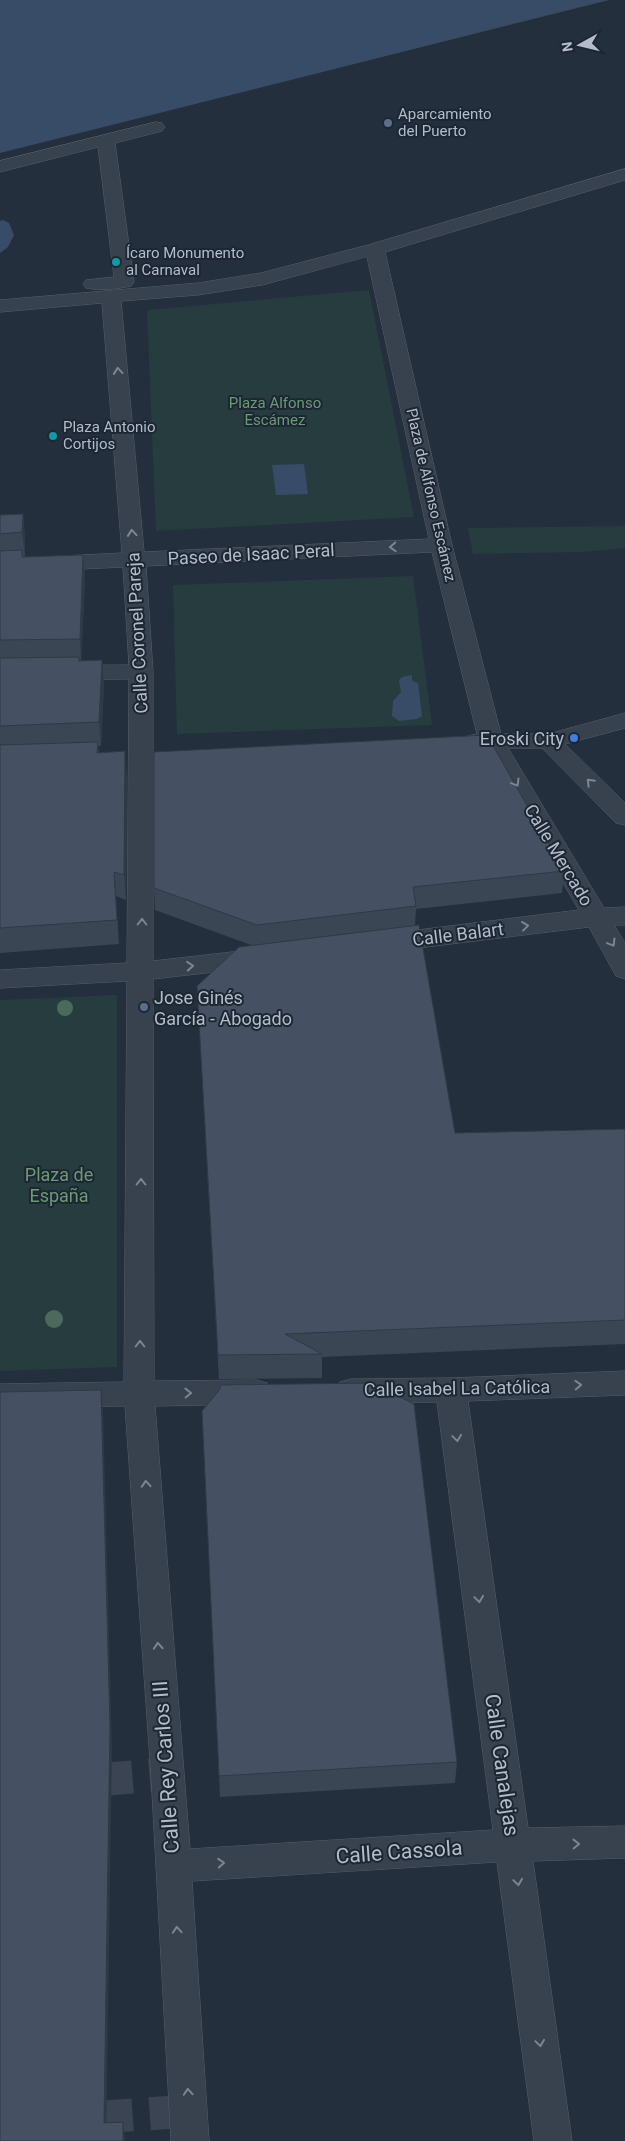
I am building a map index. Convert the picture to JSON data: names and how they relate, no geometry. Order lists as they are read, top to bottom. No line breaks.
{"streets":{"street":["Plaza de Alfonso Escámez","Paseo de Isaac Peral","Calle Coronel Pareja","Calle Mercado","Calle Balart","Calle Isabel La Católica","Calle Canalejas","Calle Rey Carlos III","Calle Cassola"]},"crossings":[["Plaza de Alfonso Escámez","Paseo de Isaac Peral"],["Plaza de Alfonso Escámez","Calle Mercado"],["Paseo de Isaac Peral","Calle Coronel Pareja"],["Calle Mercado","Calle Balart"],["Calle Isabel La Católica","Calle Canalejas"],["Calle Canalejas","Calle Cassola"],["Calle Rey Carlos III","Calle Cassola"]],"one_way":["Paseo de Isaac Peral","Calle Coronel Pareja","Calle Isabel La Católica","Calle Canalejas","Calle Rey Carlos III","Calle Cassola"],"parks":["Plaza Alfonso Escámez","Plaza de España"],"places":["Aparcamiento del Puerto","Ícaro Monumento al Carnaval","Plaza Antonio Cortijos","Eroski City","Jose Ginés García - Abogado"],"north":"left"}
